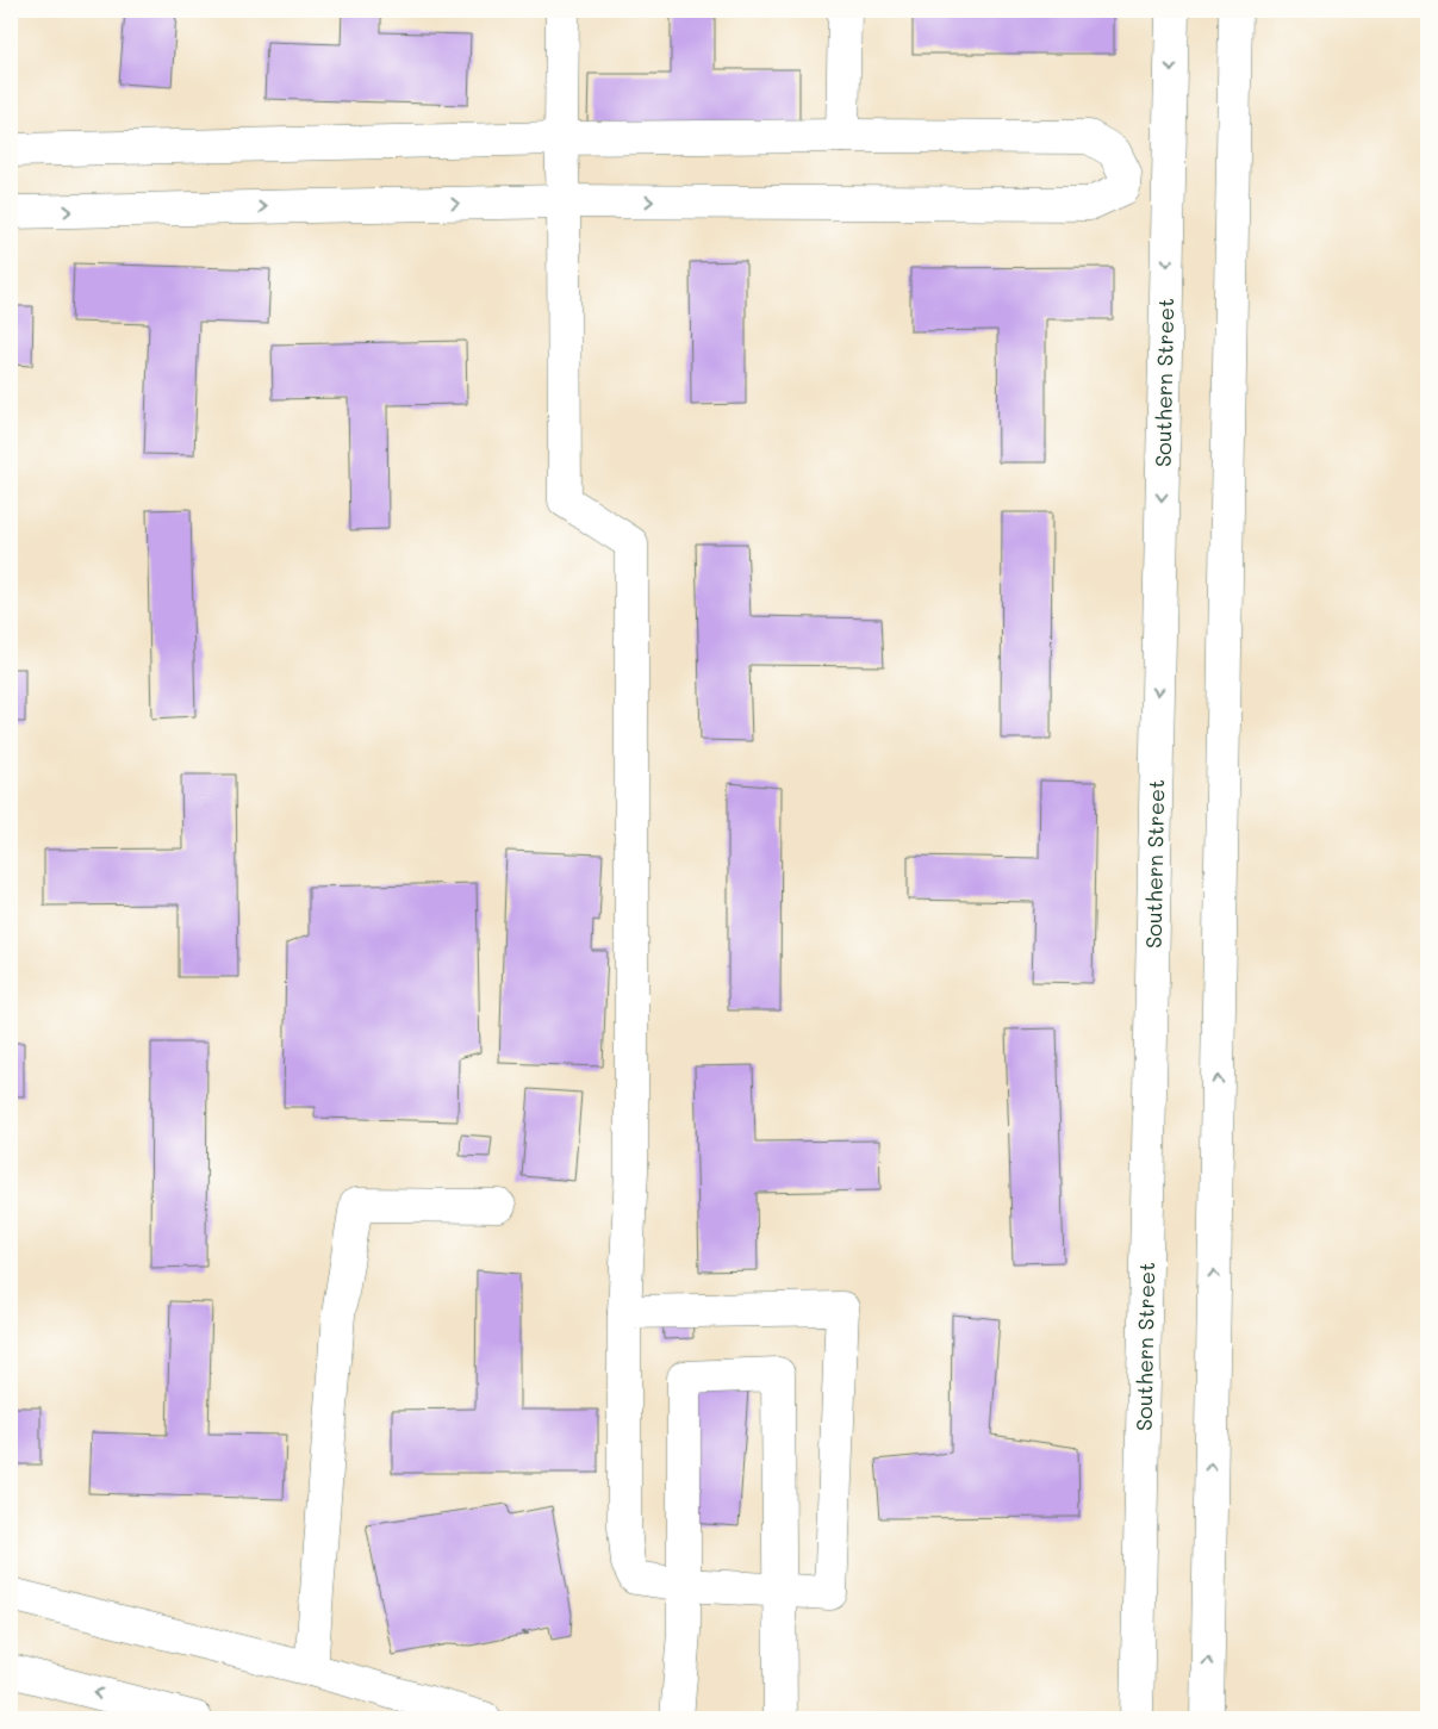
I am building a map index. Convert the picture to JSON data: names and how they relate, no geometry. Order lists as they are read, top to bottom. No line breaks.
{"streets":{"street":["Southern Street"]}}
